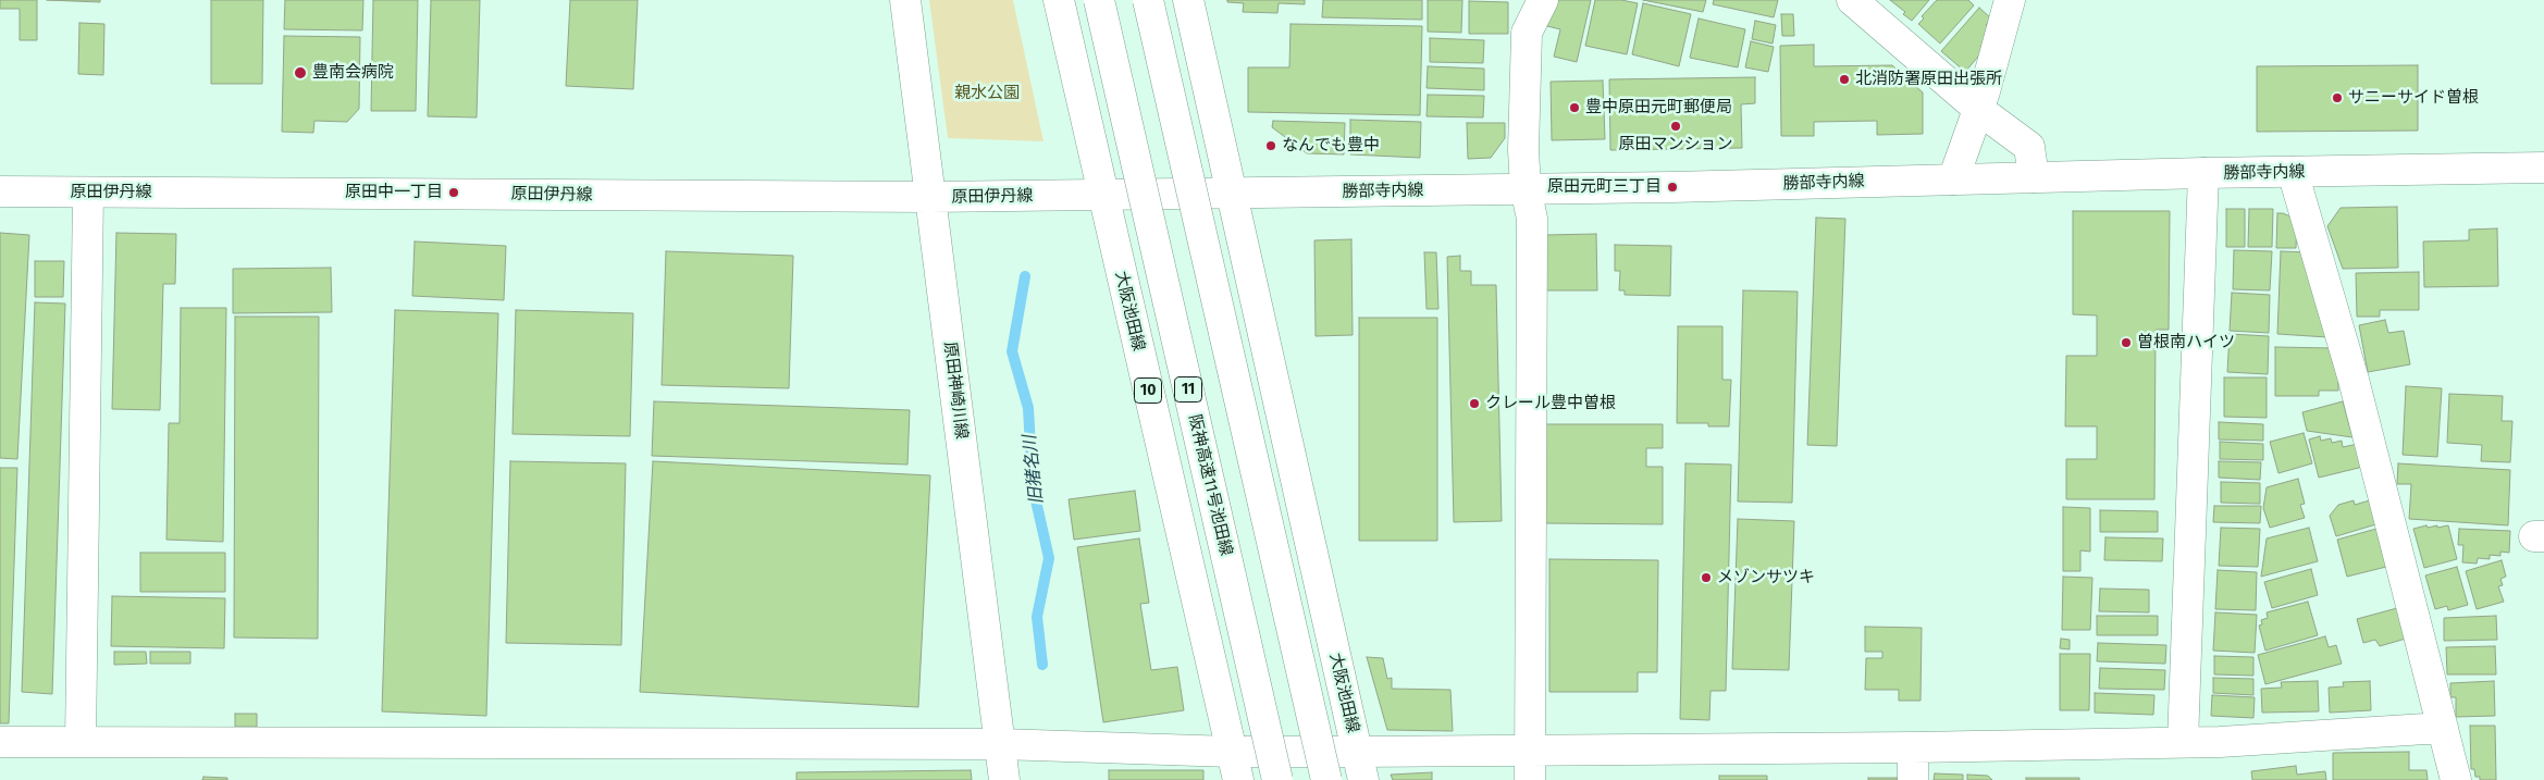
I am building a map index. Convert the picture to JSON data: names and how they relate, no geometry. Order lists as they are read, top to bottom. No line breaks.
{"streets":{"main road":["勝部寺内線","原田伊丹線","大阪池田線","11","原田神崎川線","10","阪神高速11号池田線"]},"crossings":[["勝部寺内線","原田伊丹線"],["勝部寺内線","大阪池田線"],["原田伊丹線","大阪池田線"],["原田伊丹線","原田神崎川線"]],"water":["旧猪名川"],"parks":["親水公園"],"places":["豊南会病院","北消防署原田出張所","サニーサイド曽根","豊中原田元町郵便局","原田マンション","なんでも豊中","原田元町三丁目","原田中一丁目","曽根南ハイツ","クレール豊中曽根","メゾンサツキ"]}
